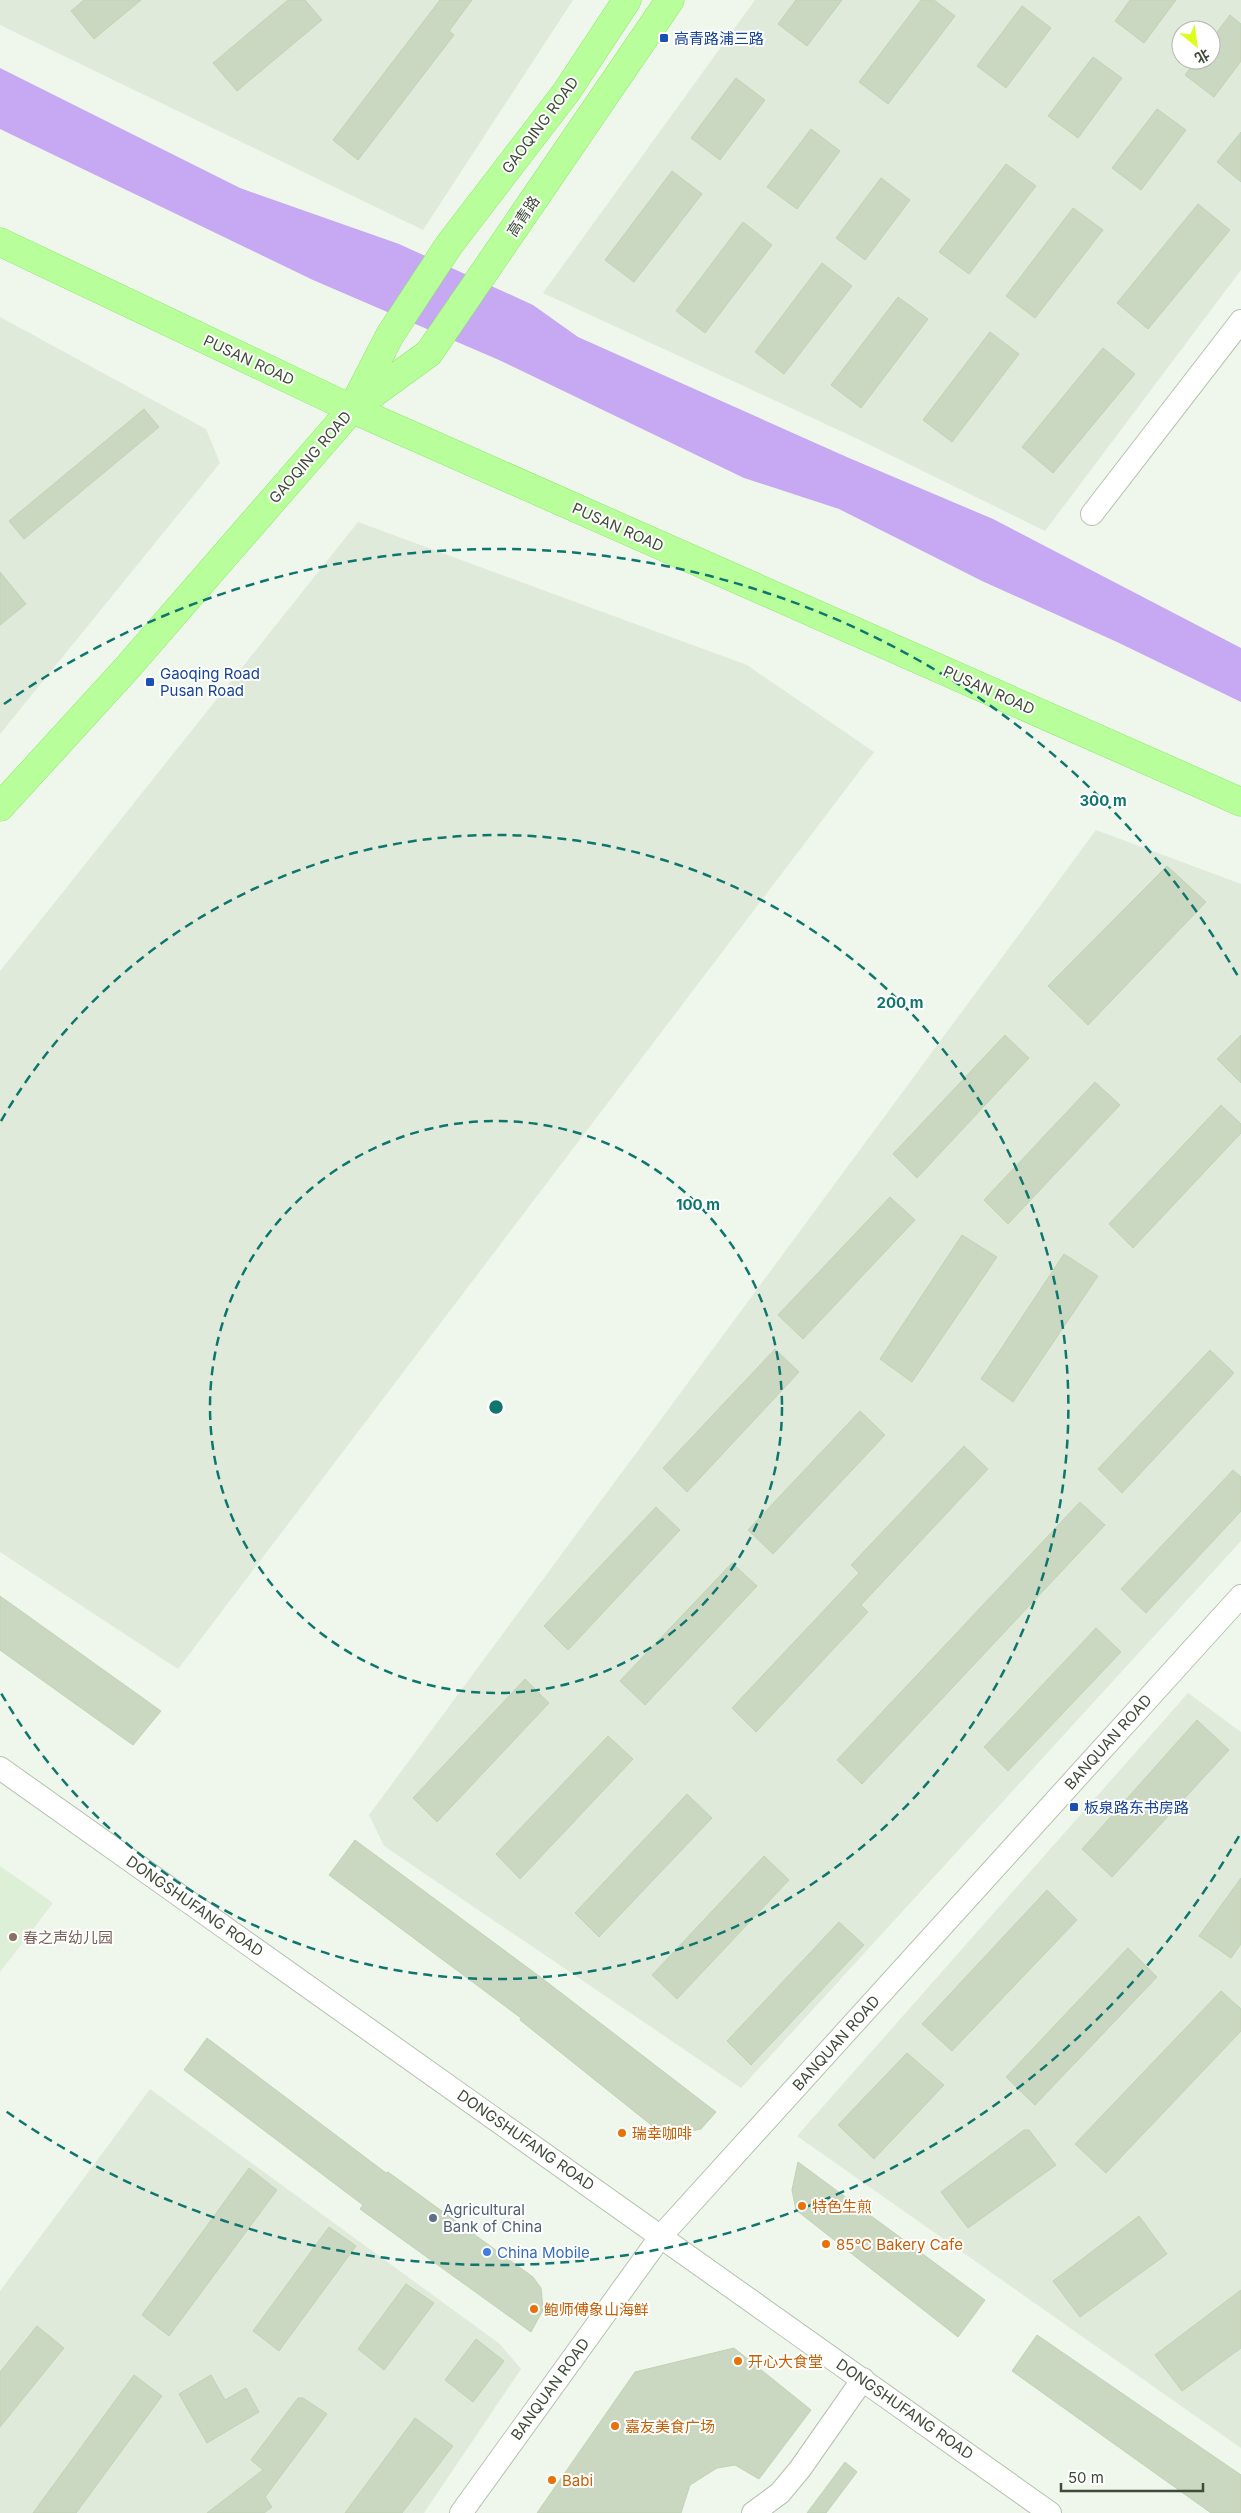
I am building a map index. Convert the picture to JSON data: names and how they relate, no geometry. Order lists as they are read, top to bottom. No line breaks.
{"streets":{"main road":["GAOQING ROAD","高青路","PUSAN ROAD"],"street":["BANQUAN ROAD","DONGSHUFANG ROAD"]},"crossings":[["GAOQING ROAD","高青路"],["GAOQING ROAD","PUSAN ROAD"],["高青路","PUSAN ROAD"],["BANQUAN ROAD","DONGSHUFANG ROAD"]],"places":{"transit":["高青路浦三路","Gaoqing Road Pusan Road","板泉路东书房路"],"other":["春之声幼儿园","瑞幸咖啡","特色生煎","Agricultural Bank of China","85°C Bakery Cafe","China Mobile","鲍师傅象山海鲜","开心大食堂","嘉友美食广场","Babi"]},"scale_bar":"50 m","north":"bottom right","rings":["300 m","200 m","100 m"]}
